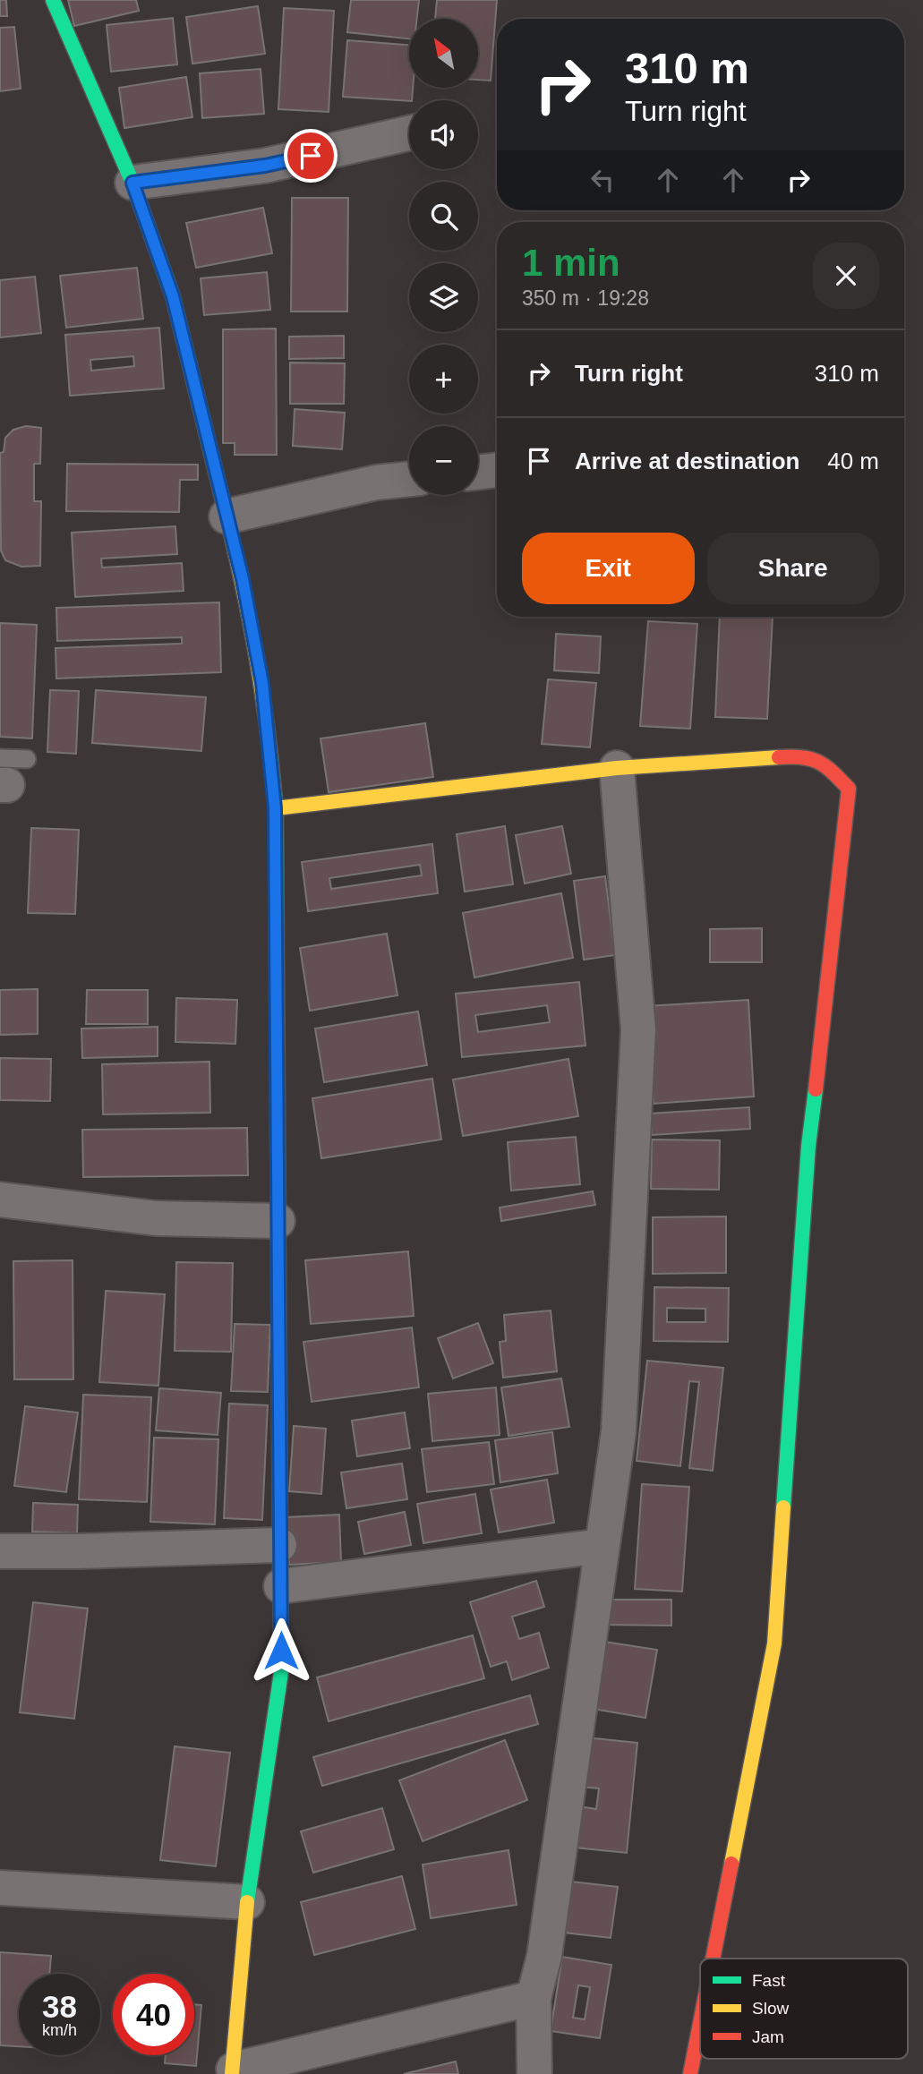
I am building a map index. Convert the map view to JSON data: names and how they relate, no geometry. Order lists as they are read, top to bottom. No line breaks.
{"legend":["Fast","Slow","Jam"],"north":"top left","page":{"map_buttons":["+","−"],"turn":["310 m","Turn right"],"heading":["1 min","350 m · 19:28"],"list":[{"name":"Turn right","value":"310 m"},{"name":"Arrive at destination","value":"40 m"}],"buttons":["Exit","Share"],"speed":"38 km/h","limit":"40"}}
